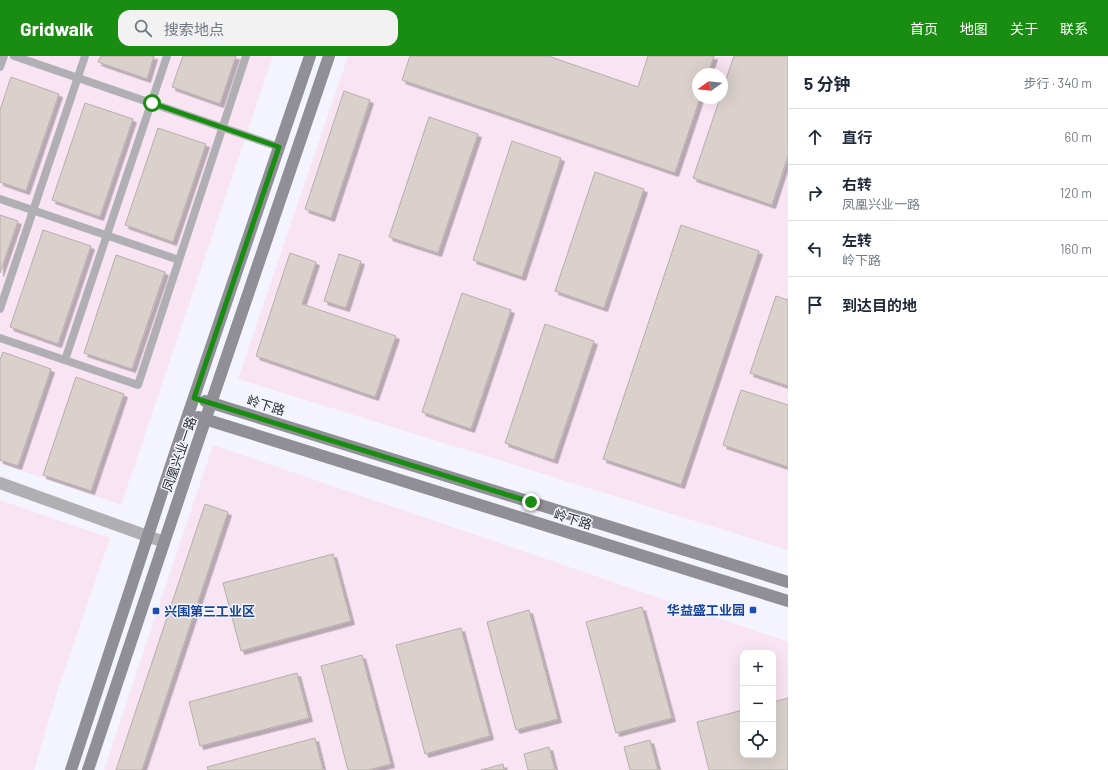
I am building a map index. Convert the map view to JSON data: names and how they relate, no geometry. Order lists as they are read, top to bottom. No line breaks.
{"streets":{"street":["岭下路","凤凰兴业一路"]},"crossings":[["岭下路","凤凰兴业一路"]],"places":{"transit":["华益盛工业园","兴围第三工业区"]},"north":"left","page":{"header":"Gridwalk","search":"搜索地点","nav":["首页","地图","关于","联系"],"heading":["5 分钟","步行 · 340 m"],"list":[["直行","60 m"],["右转","凤凰兴业一路","120 m"],["左转","岭下路","160 m"],"到达目的地"],"map_buttons":["+","−"]}}
